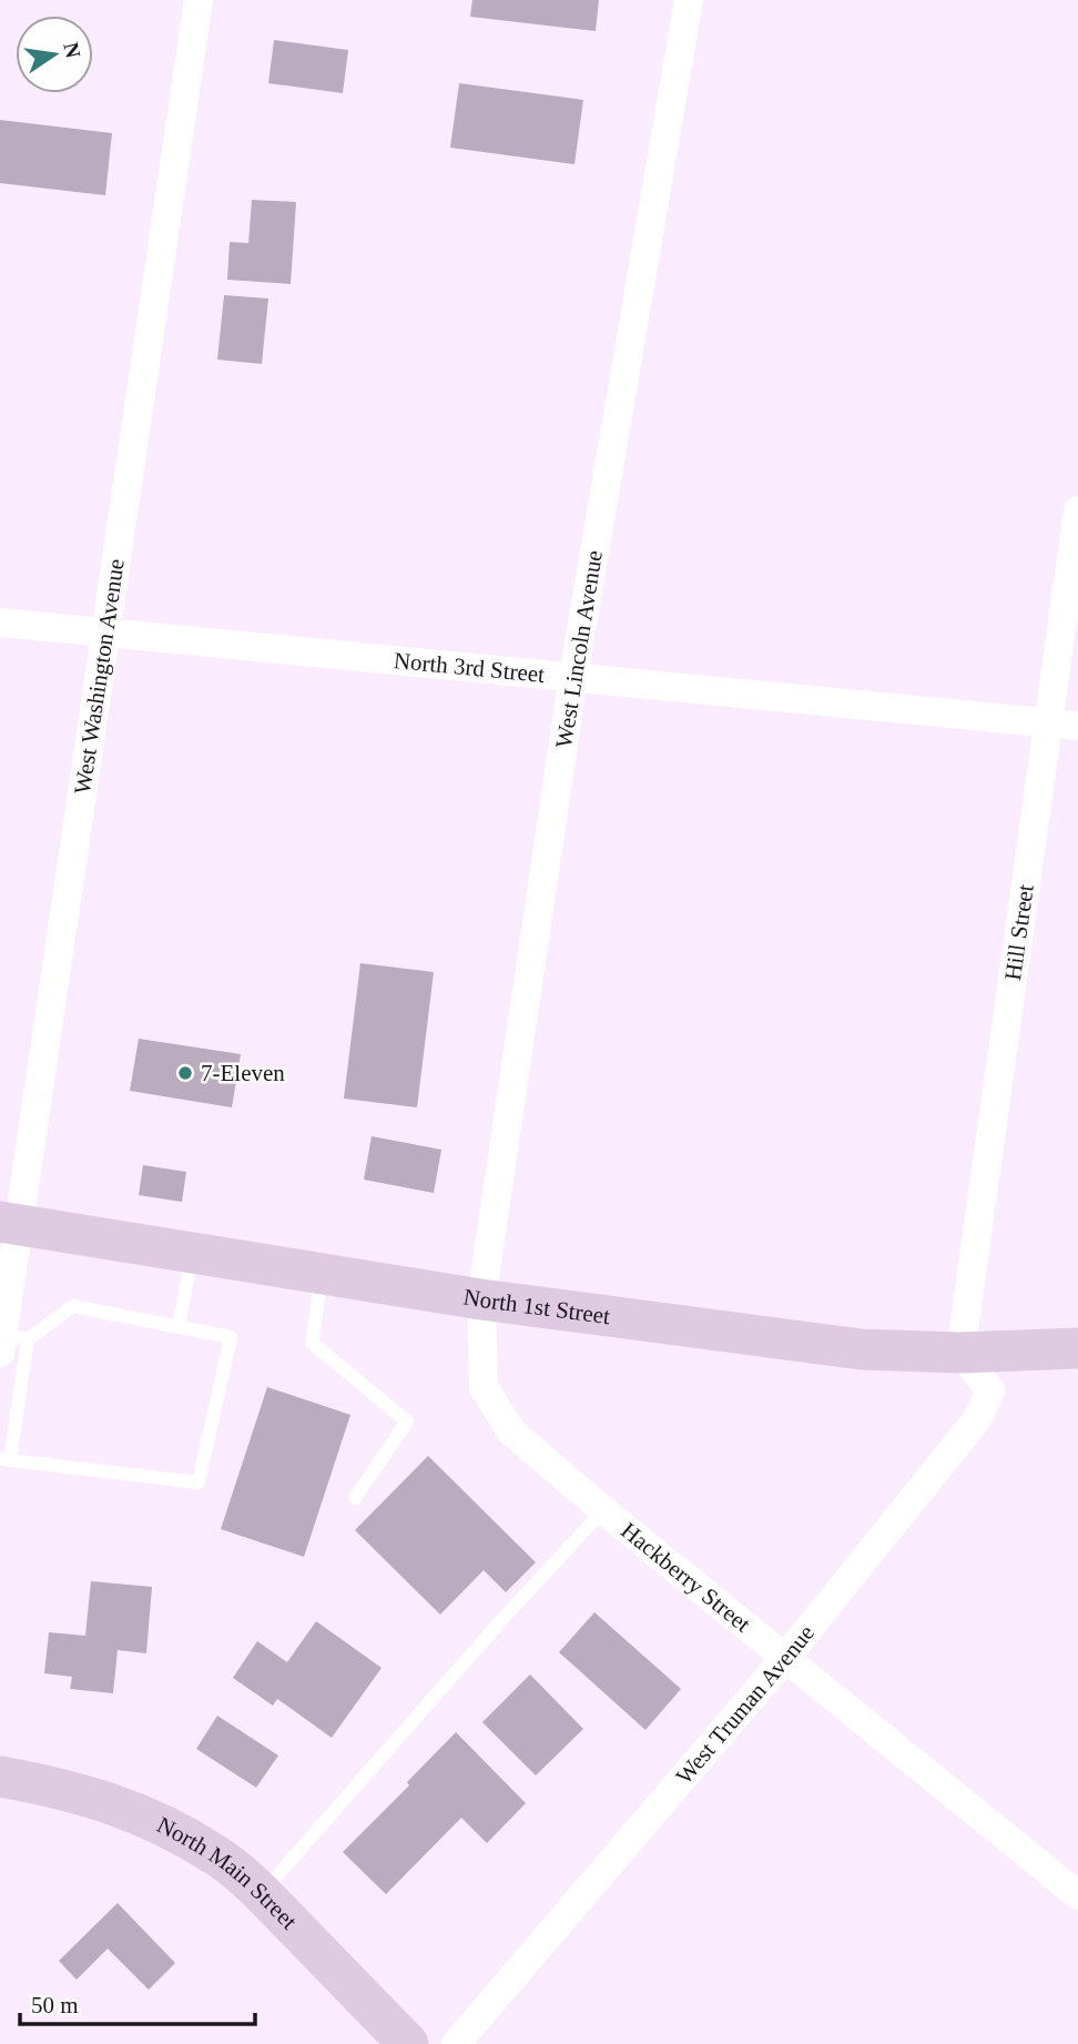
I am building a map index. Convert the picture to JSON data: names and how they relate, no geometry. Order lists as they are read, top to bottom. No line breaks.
{"streets":{"main road":["North 1st Street","North Main Street"],"street":["West Lincoln Avenue","North 3rd Street","West Washington Avenue","Hill Street","Hackberry Street","West Truman Avenue"]},"crossings":[["West Lincoln Avenue","North 3rd Street"],["West Lincoln Avenue","North 1st Street"],["West Lincoln Avenue","Hackberry Street"],["North 3rd Street","West Washington Avenue"],["North 3rd Street","Hill Street"],["West Washington Avenue","North 1st Street"],["Hill Street","North 1st Street"],["Hill Street","West Truman Avenue"],["North 1st Street","Hackberry Street"],["North 1st Street","West Truman Avenue"],["Hackberry Street","West Truman Avenue"]],"places":["7-Eleven"],"scale_bar":"50 m","north":"right"}
